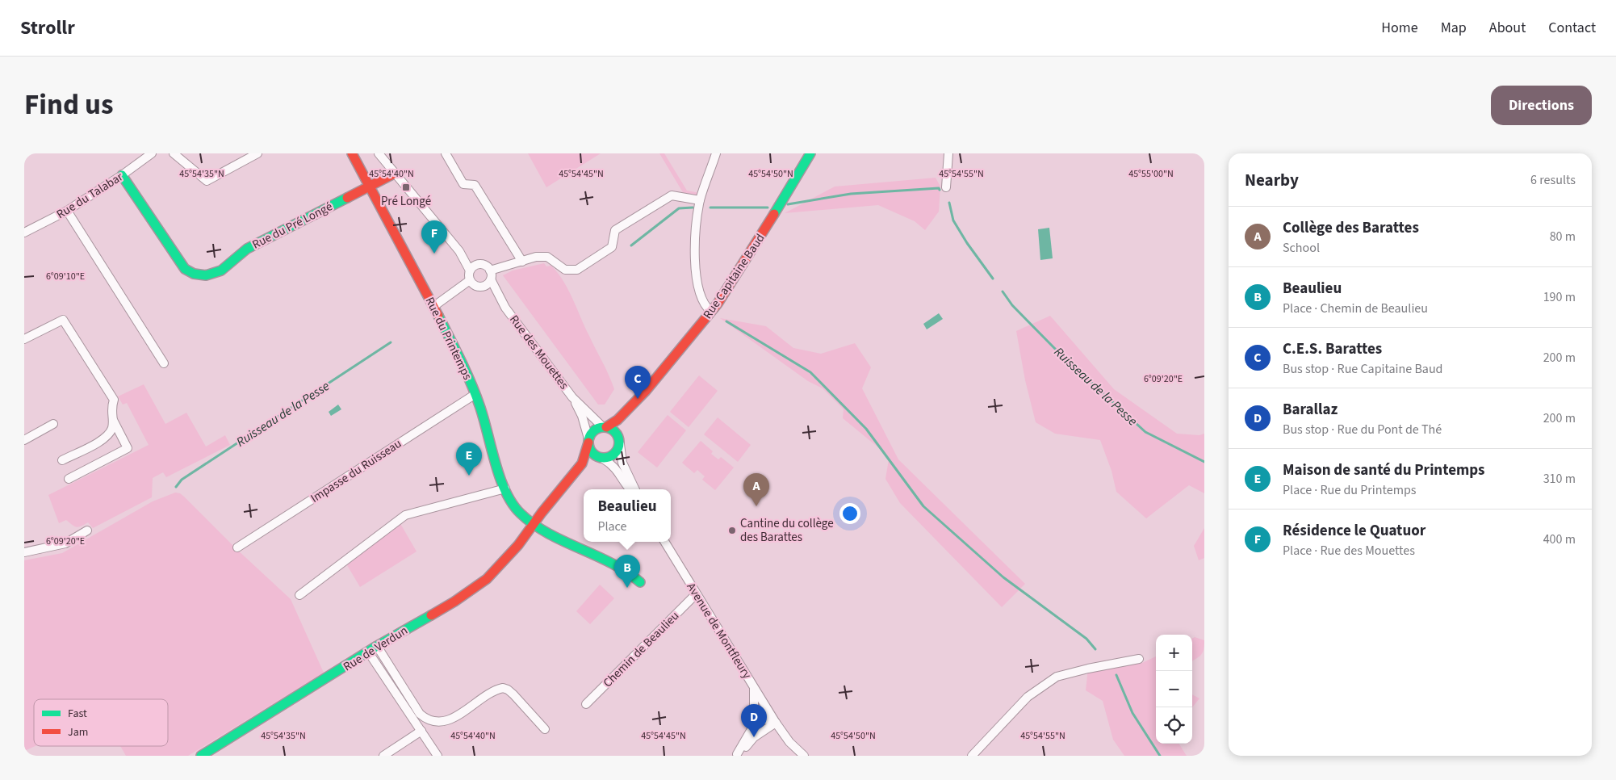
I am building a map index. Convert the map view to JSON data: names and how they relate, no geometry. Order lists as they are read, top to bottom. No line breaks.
{"streets":{"main road":["Rue du Pré Longé","Rue Capitaine Baud","Rue du Printemps","Rue de Verdun"],"street":["Rue du Talabar","Rue des Mouettes","Impasse du Ruisseau","Avenue de Montfleury","Chemin de Beaulieu"]},"crossings":[["Rue du Talabar","Rue du Pré Longé"],["Rue du Pré Longé","Rue du Printemps"],["Rue Capitaine Baud","Rue des Mouettes"],["Rue Capitaine Baud","Rue de Verdun"],["Rue du Printemps","Impasse du Ruisseau"],["Rue du Printemps","Rue de Verdun"],["Rue des Mouettes","Rue de Verdun"],["Avenue de Montfleury","Chemin de Beaulieu"]],"water":["Ruisseau de la Pesse"],"places":{"transit":["Pré Longé"],"other":["Cantine du collège des Barattes"]},"legend":["Fast","Jam"],"page":{"header":"Strollr","nav":["Home","Map","About","Contact"],"title":"Find us","buttons":"Directions","heading":["Nearby","6 results"],"list":[{"mark":"A","name":"Collège des Barattes","note":"School","value":"80 m"},{"mark":"B","name":"Beaulieu","note":"Place · Chemin de Beaulieu","value":"190 m"},{"mark":"C","name":"C.E.S. Barattes","note":"Bus stop · Rue Capitaine Baud","value":"200 m"},{"mark":"D","name":"Barallaz","note":"Bus stop · Rue du Pont de Thé","value":"200 m"},{"mark":"E","name":"Maison de santé du Printemps","note":"Place · Rue du Printemps","value":"310 m"},{"mark":"F","name":"Résidence le Quatuor","note":"Place · Rue des Mouettes","value":"400 m"}],"pins":["F","C","E","A","B","D"],"popup":["Beaulieu","Place"],"map_buttons":["+","−"]},"coordinates":["45°54'35\"N","45°54'40\"N","45°54'45\"N","45°54'50\"N","45°54'55\"N","45°55'00\"N","6°09'10\"E","6°09'20\"E"]}
